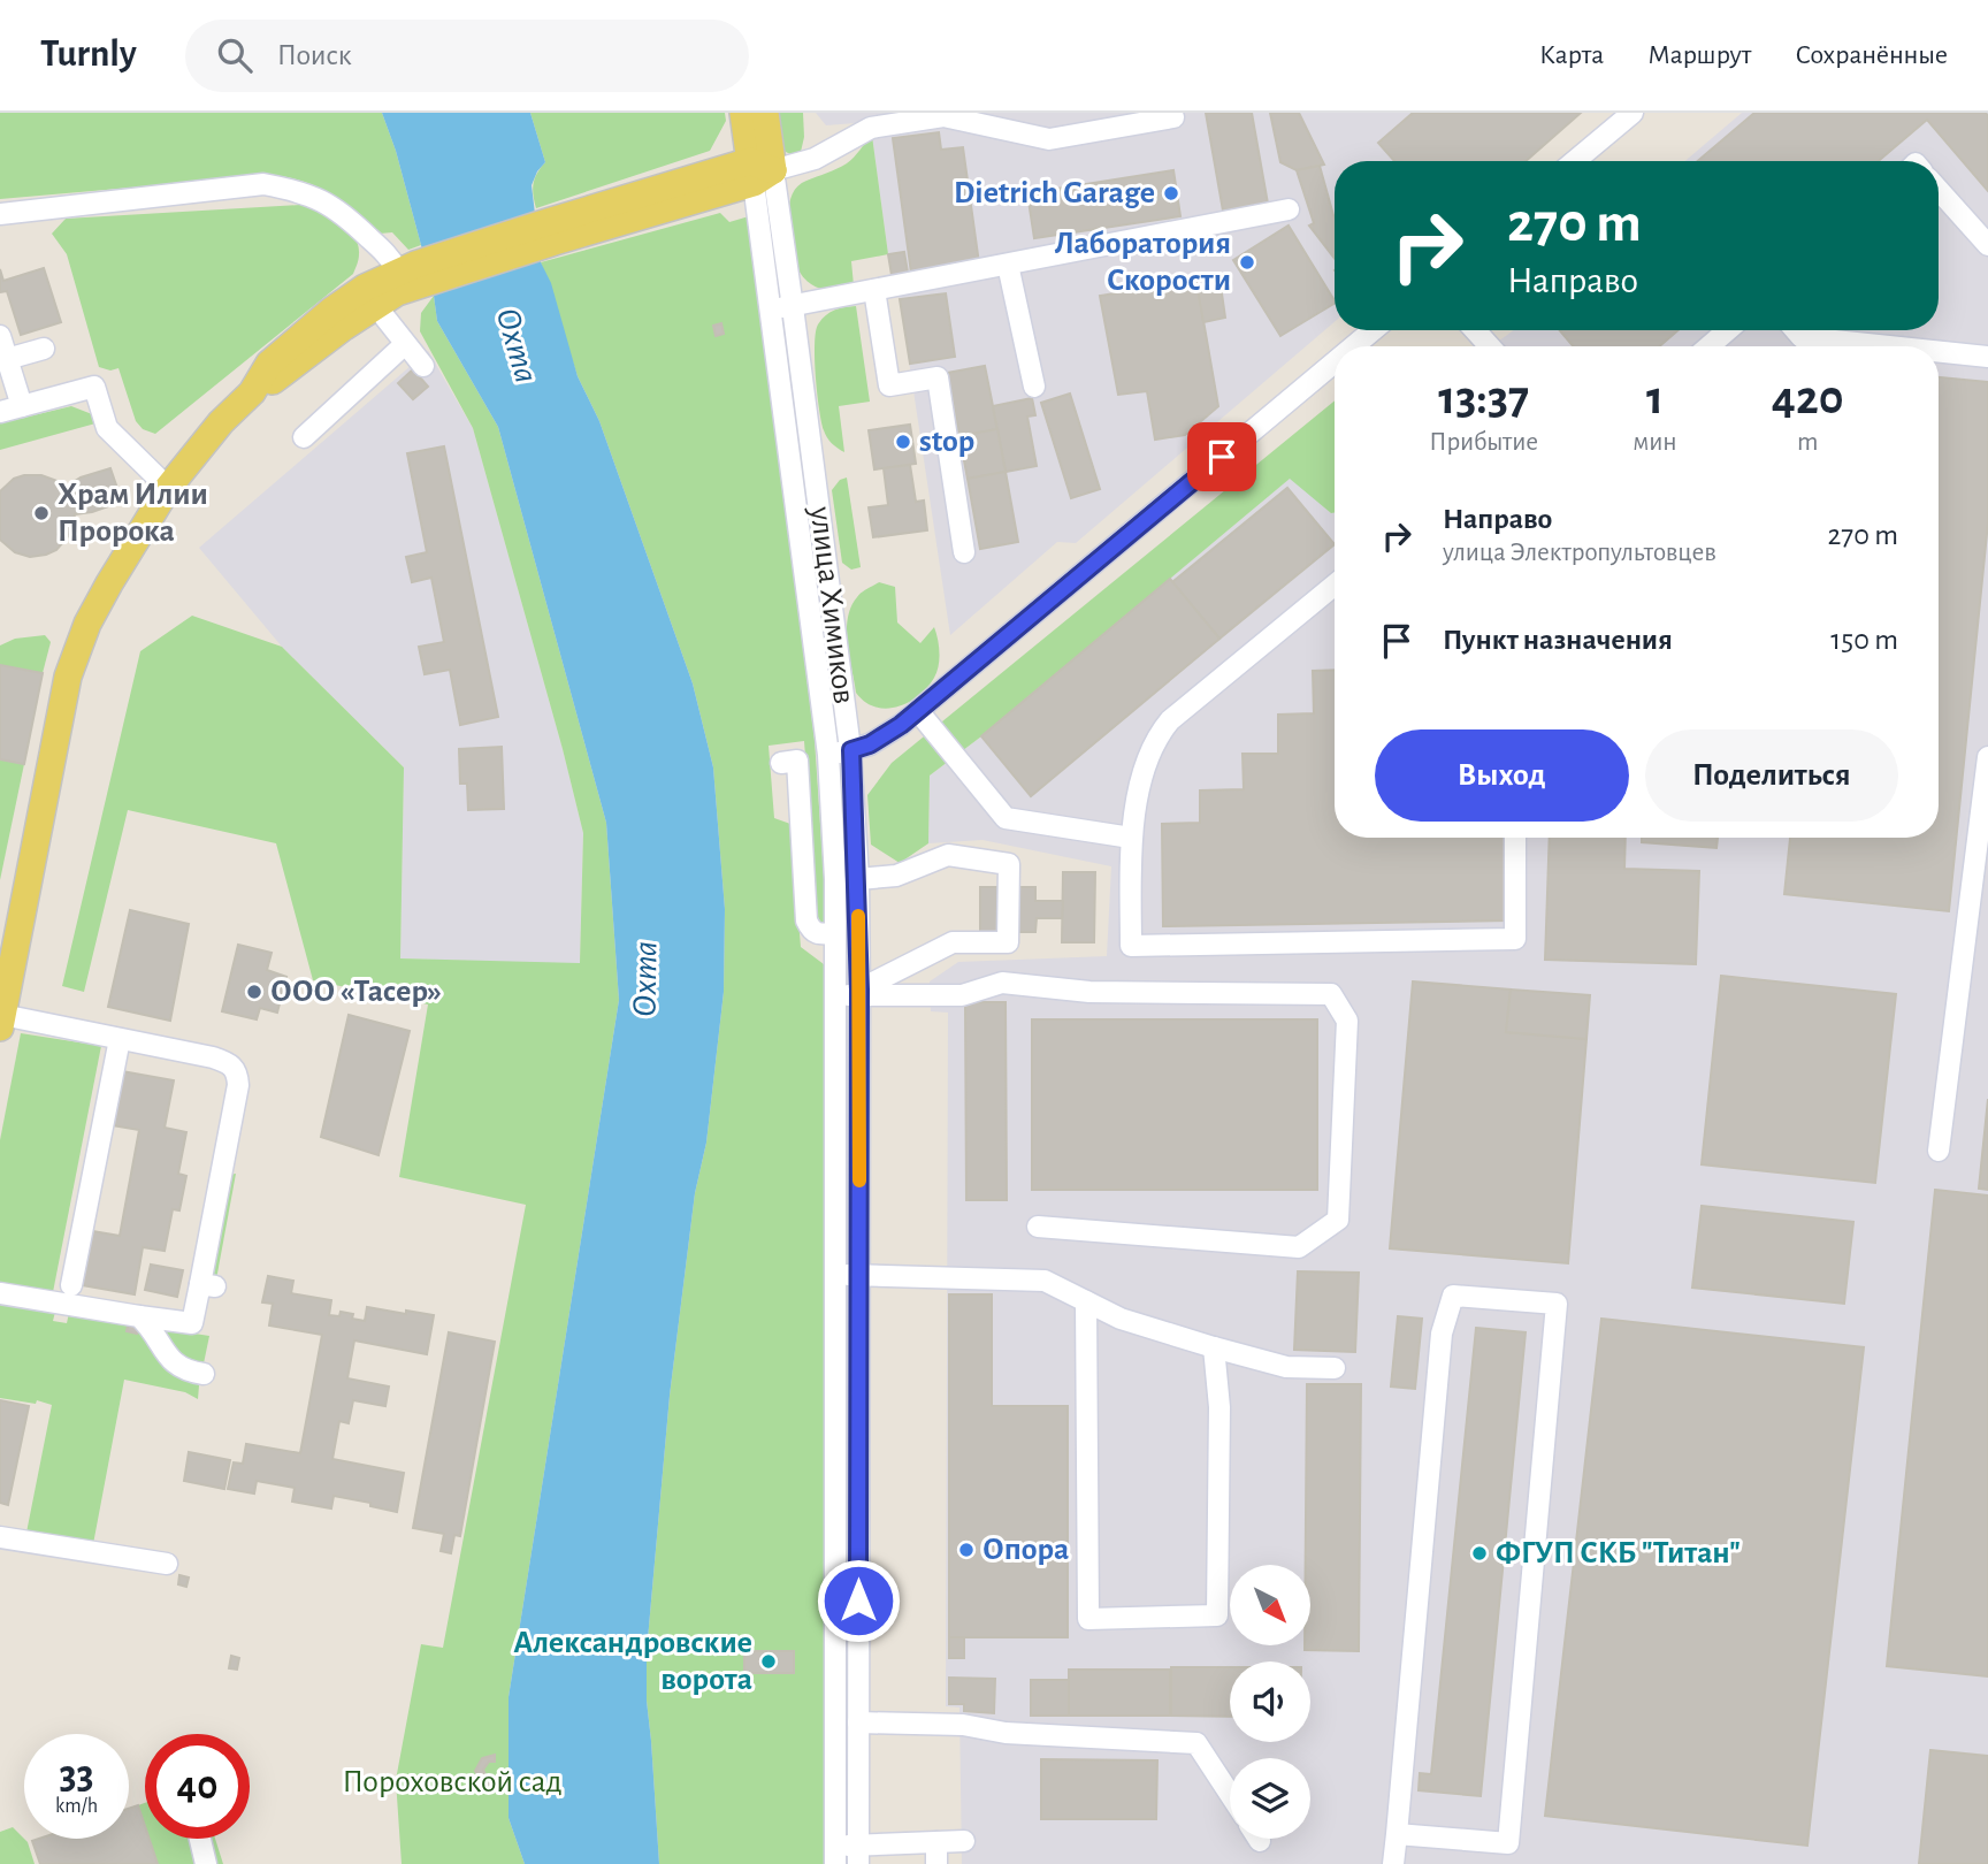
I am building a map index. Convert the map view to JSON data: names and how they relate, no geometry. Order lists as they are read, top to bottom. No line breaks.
{"streets":{"street":["улица Химиков"]},"water":["Охта"],"parks":["Пороховской сад"],"places":["Dietrich Garage","Лаборатория Скорости","stop","Храм Илии Пророка","ООО «Тасер»","Опора","ФГУП СКБ \"Титан\"","Александровские ворота"],"north":"bottom right","page":{"header":"Turnly","search":"Поиск","nav":["Карта","Маршрут","Сохранённые"],"turn":["270 m","Направо"],"eta":["13:37","Прибытие","1","мин","420","m"],"list":[{"name":"Направо","note":"улица Электропультовцев","value":"270 m"},{"name":"Пункт назначения","value":"150 m"}],"buttons":["Выход","Поделиться"],"speed":"33 km/h","limit":"40"}}
